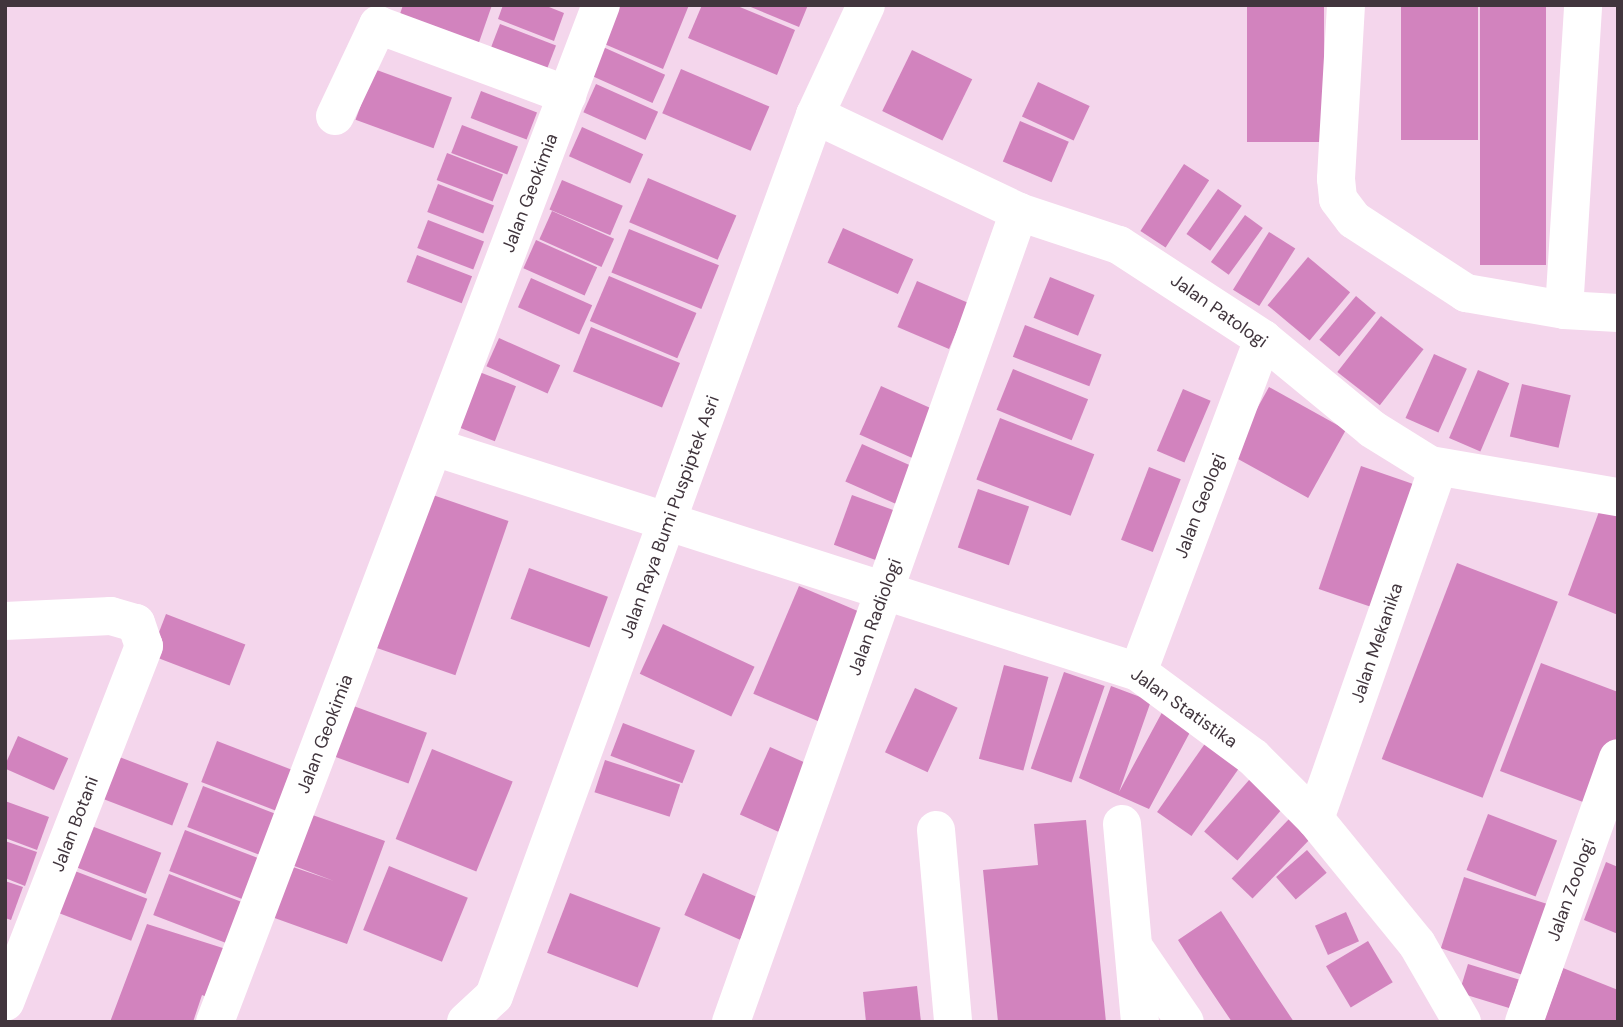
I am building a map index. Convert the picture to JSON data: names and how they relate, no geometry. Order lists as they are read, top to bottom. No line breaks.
{"streets":{"street":["Jalan Geokimia","Jalan Patologi","Jalan Geologi","Jalan Raya Bumi Puspiptek Asri","Jalan Radiologi","Jalan Mekanika","Jalan Statistika","Jalan Botani","Jalan Zoologi"]},"crossings":[["Jalan Patologi","Jalan Geologi"],["Jalan Patologi","Jalan Raya Bumi Puspiptek Asri"],["Jalan Patologi","Jalan Radiologi"],["Jalan Patologi","Jalan Mekanika"],["Jalan Geologi","Jalan Statistika"],["Jalan Raya Bumi Puspiptek Asri","Jalan Statistika"],["Jalan Radiologi","Jalan Statistika"],["Jalan Mekanika","Jalan Statistika"]]}
